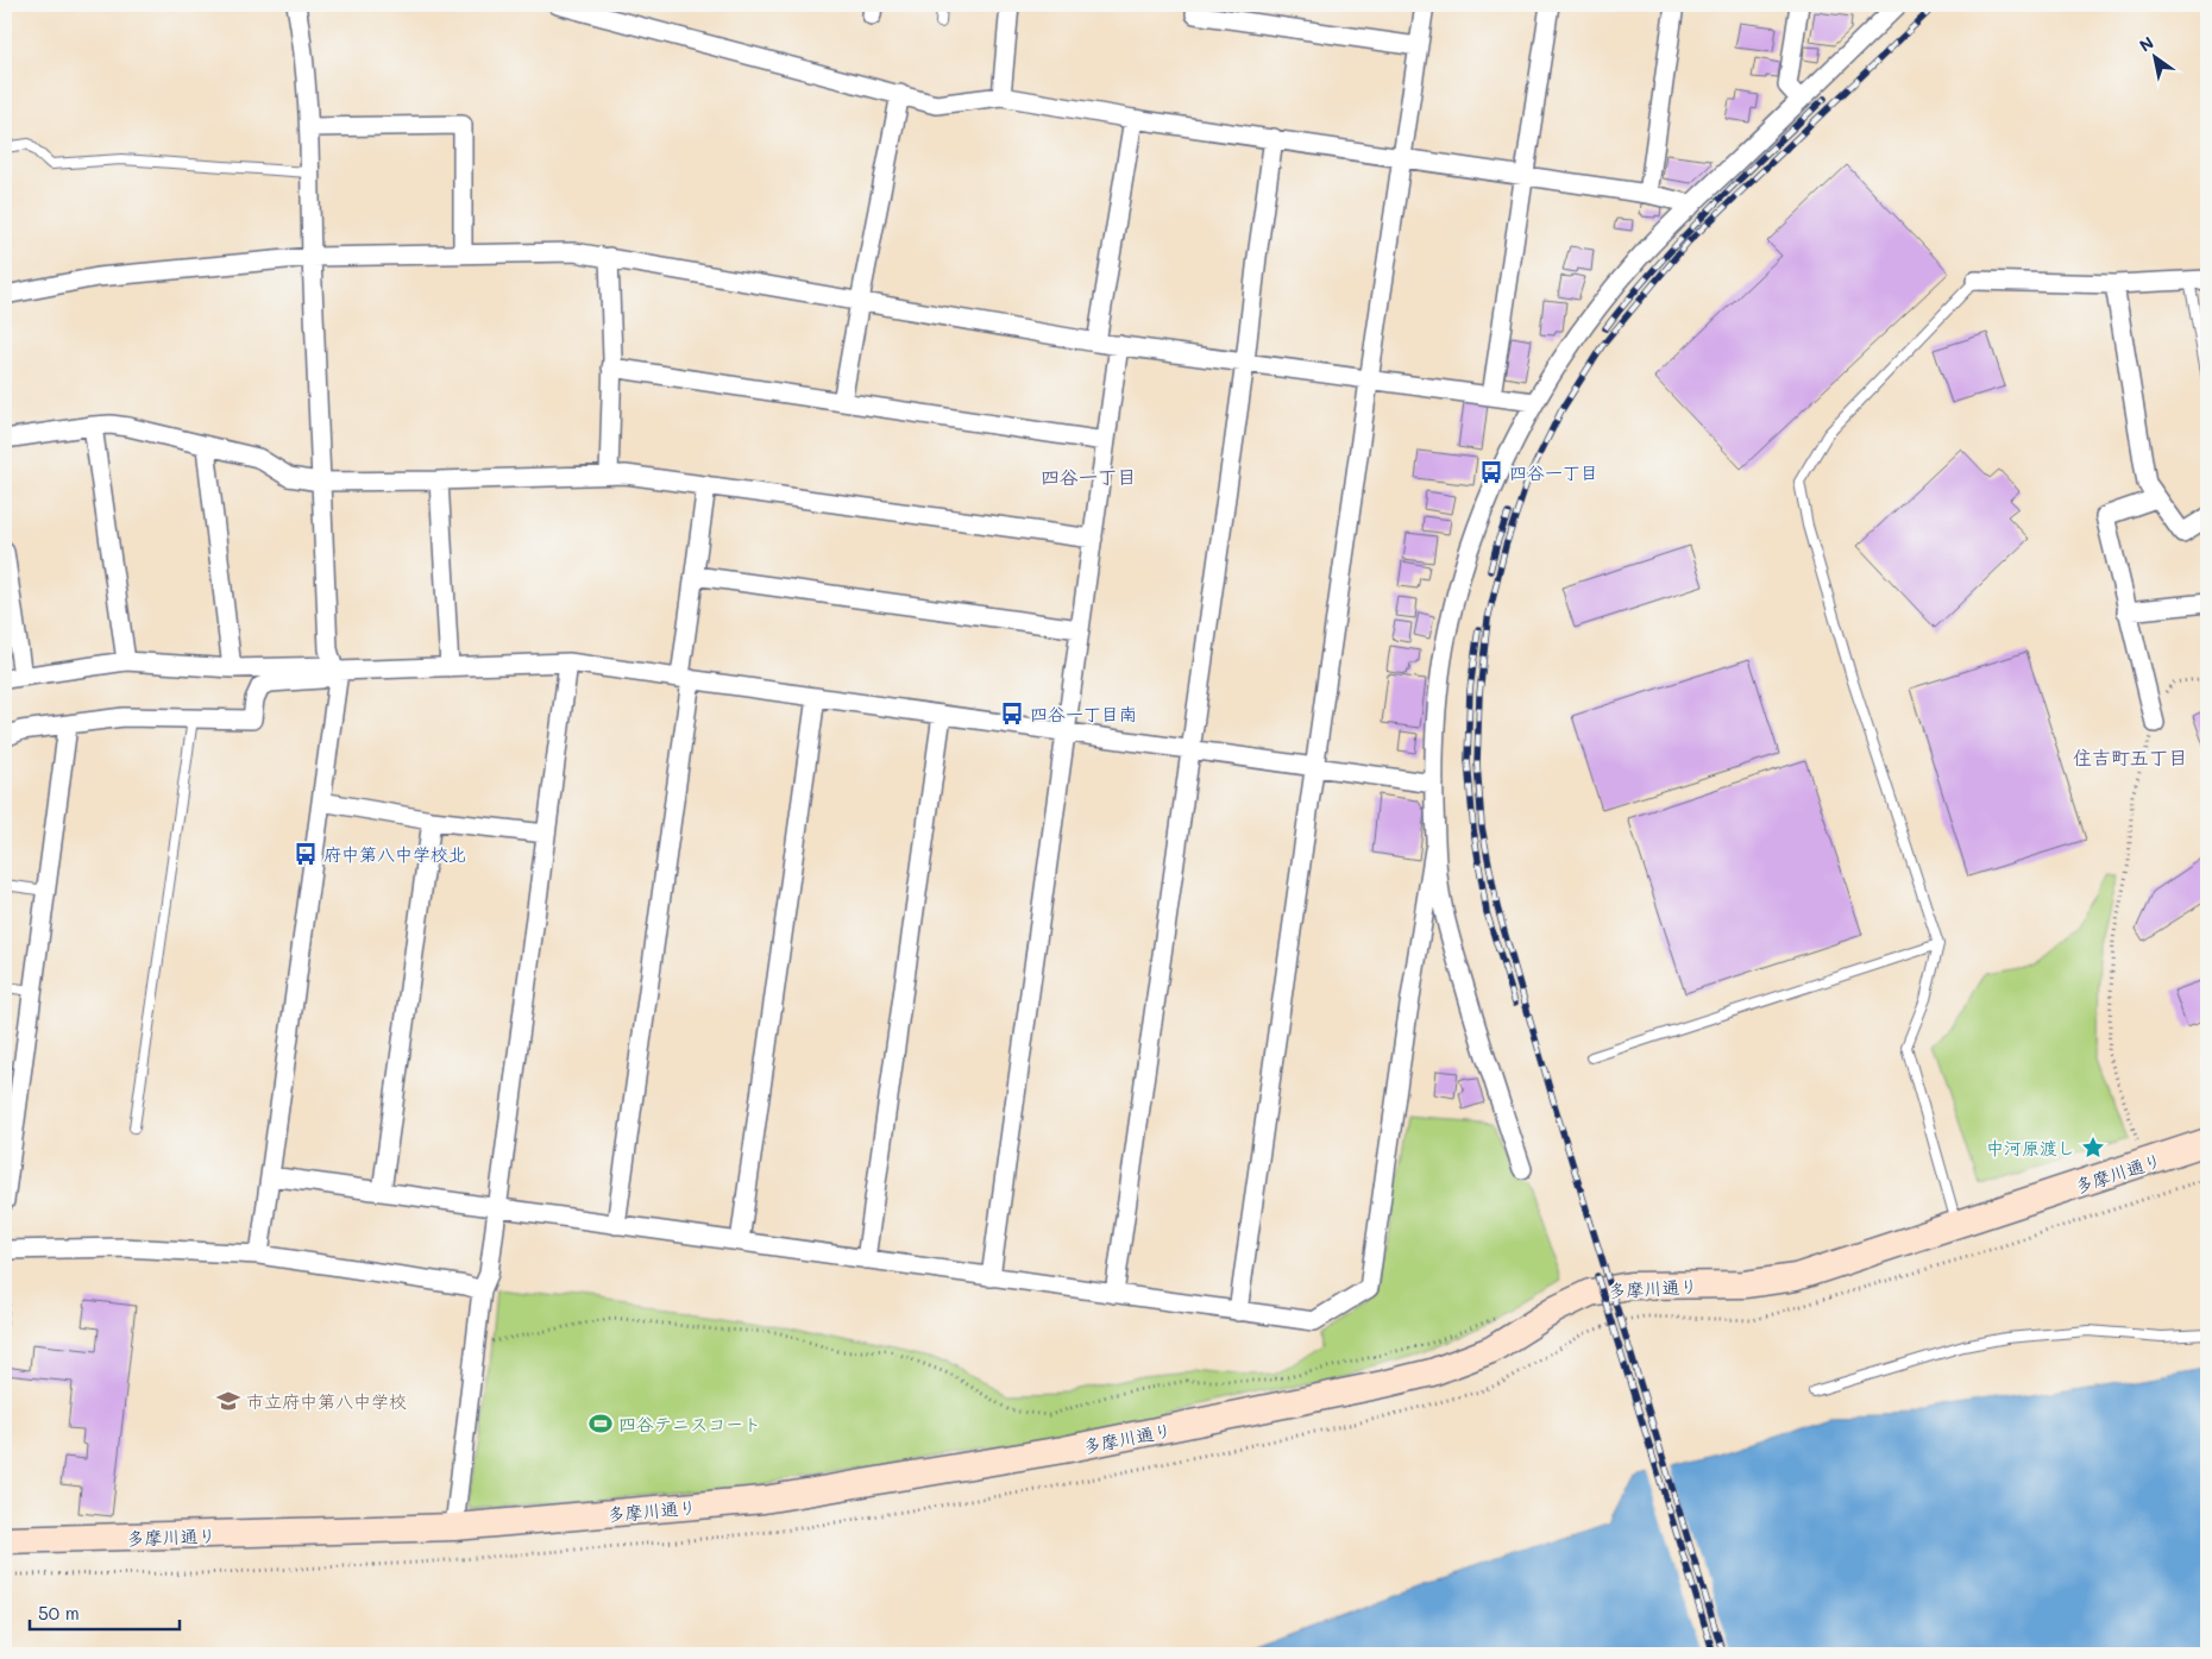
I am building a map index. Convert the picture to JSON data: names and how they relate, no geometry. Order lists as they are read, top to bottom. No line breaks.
{"streets":{"street":["多摩川通り"]},"districts":["四谷一丁目","住吉町五丁目"],"places":{"bus stop":["四谷一丁目","四谷一丁目南","府中第八中学校北"],"place":["中河原渡し"],"school or university":["市立府中第八中学校"],"sports":["四谷テニスコート"]},"scale_bar":"50 m","north":"top left"}
